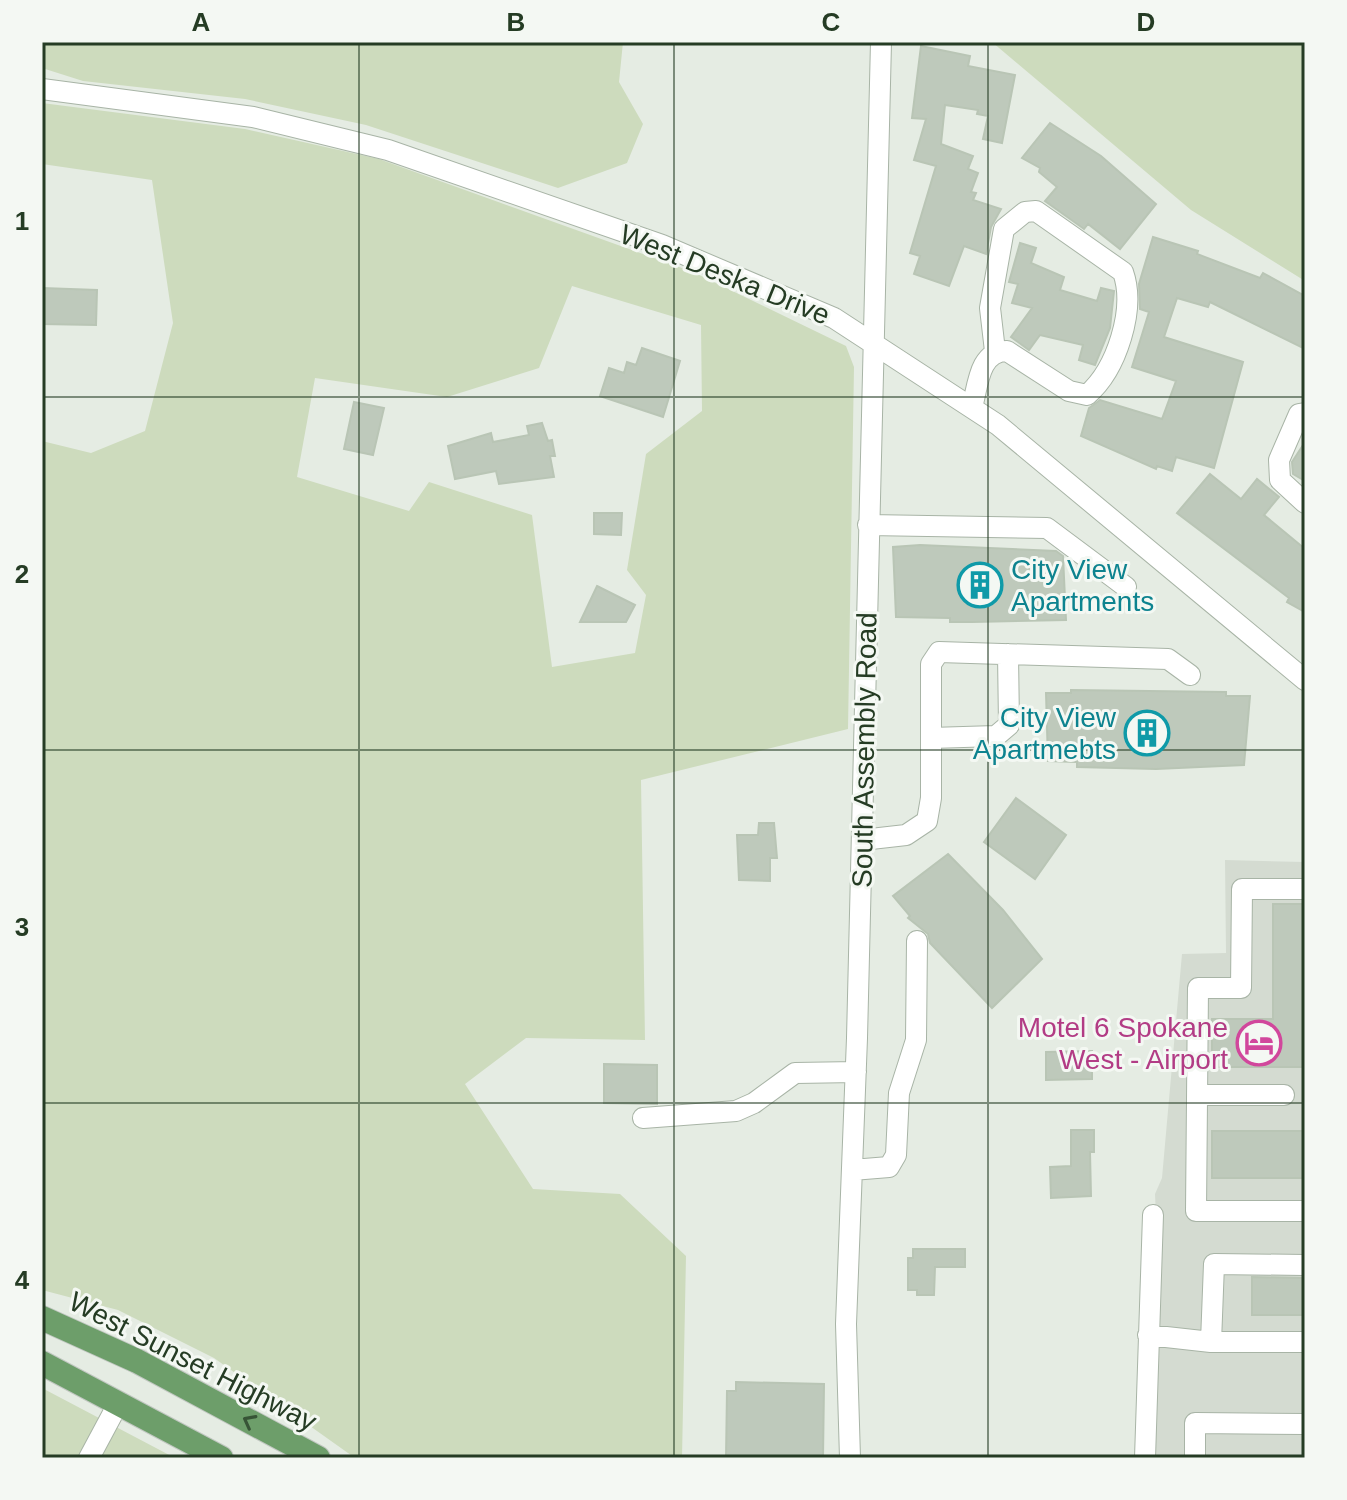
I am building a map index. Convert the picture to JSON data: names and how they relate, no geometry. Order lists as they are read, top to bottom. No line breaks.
{"streets":{"main road":["West Sunset Highway"],"street":["West Deska Drive","South Assembly Road"]},"crossings":[["West Deska Drive","South Assembly Road"]],"places":{"building":["City View Apartments","City View Apartmebts"],"hotel":["Motel 6 Spokane West - Airport"]},"grid":{"columns":["A","B","C","D"],"rows":["1","2","3","4"]}}
